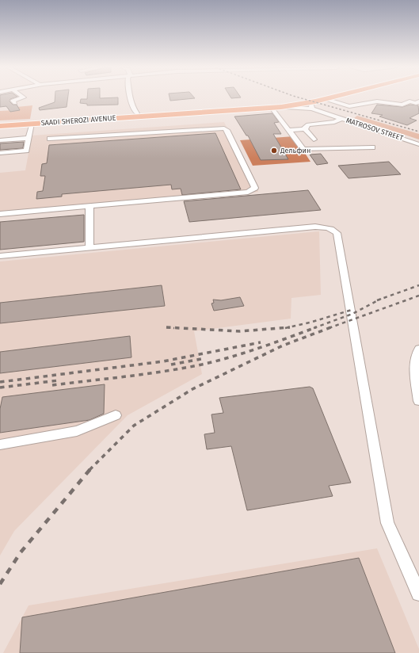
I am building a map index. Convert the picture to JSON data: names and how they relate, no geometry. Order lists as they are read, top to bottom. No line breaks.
{"streets":{"highway":["SAADI SHEROZI AVENUE"],"street":["MATROSOV STREET"]},"crossings":[["SAADI SHEROZI AVENUE","MATROSOV STREET"]],"places":["Дельфин"]}
